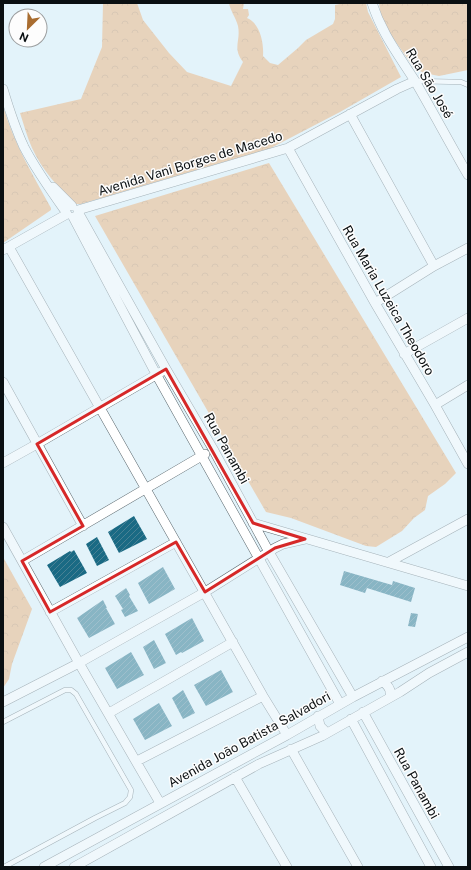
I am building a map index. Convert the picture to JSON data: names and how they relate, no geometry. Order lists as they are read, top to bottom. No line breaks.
{"streets":{"street":["Rua São José","Avenida Vani Borges de Macedo","Rua Maria Luzeica Theodoro","Rua Panambi","Avenida João Batista Salvadori"]},"crossings":[["Rua São José","Avenida Vani Borges de Macedo"],["Avenida Vani Borges de Macedo","Rua Maria Luzeica Theodoro"],["Avenida Vani Borges de Macedo","Rua Panambi"],["Rua Panambi","Avenida João Batista Salvadori"]],"north":"bottom left"}
